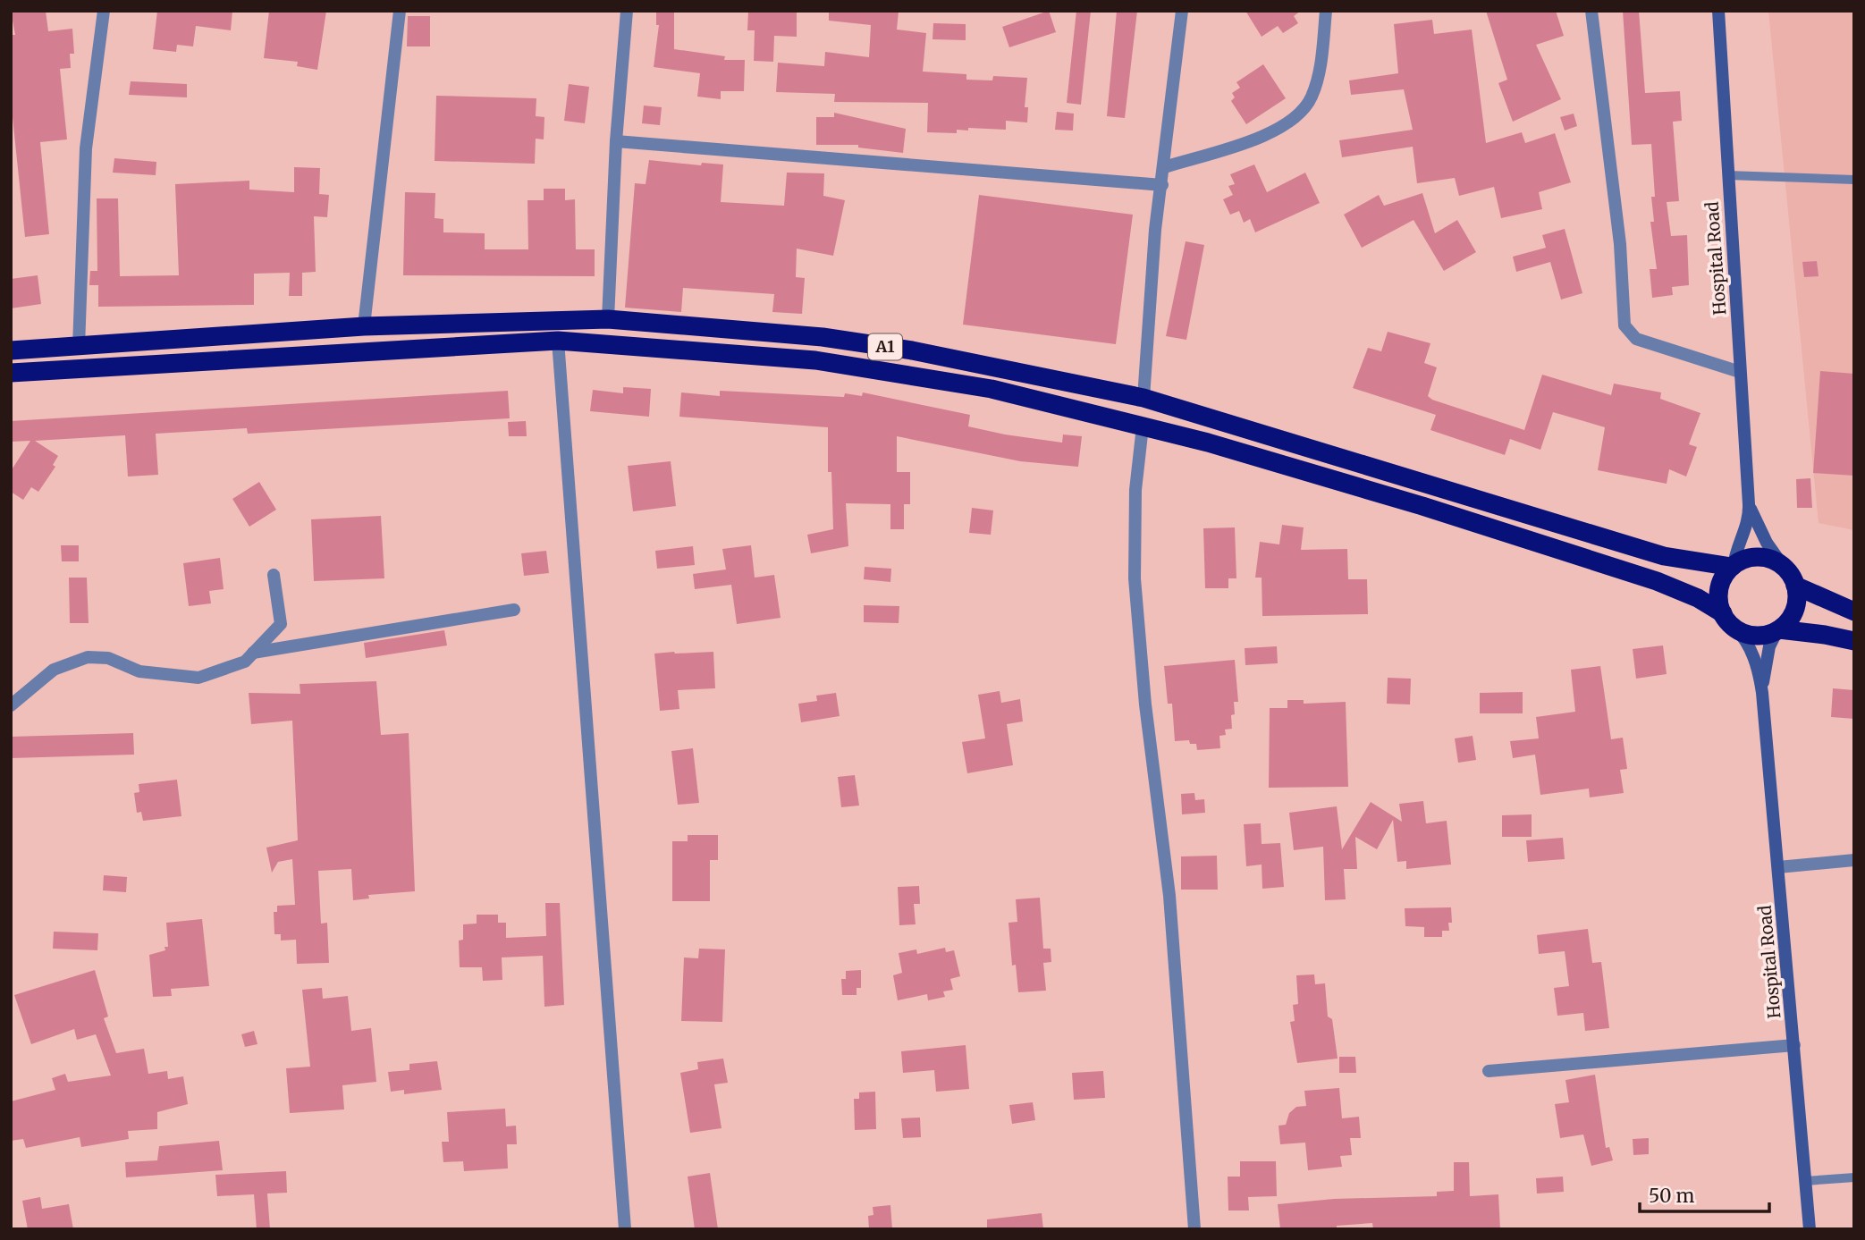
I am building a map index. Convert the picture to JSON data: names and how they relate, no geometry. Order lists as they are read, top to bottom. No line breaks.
{"streets":{"highway":["A1"],"street":["Hospital Road"]},"scale_bar":"50 m"}
